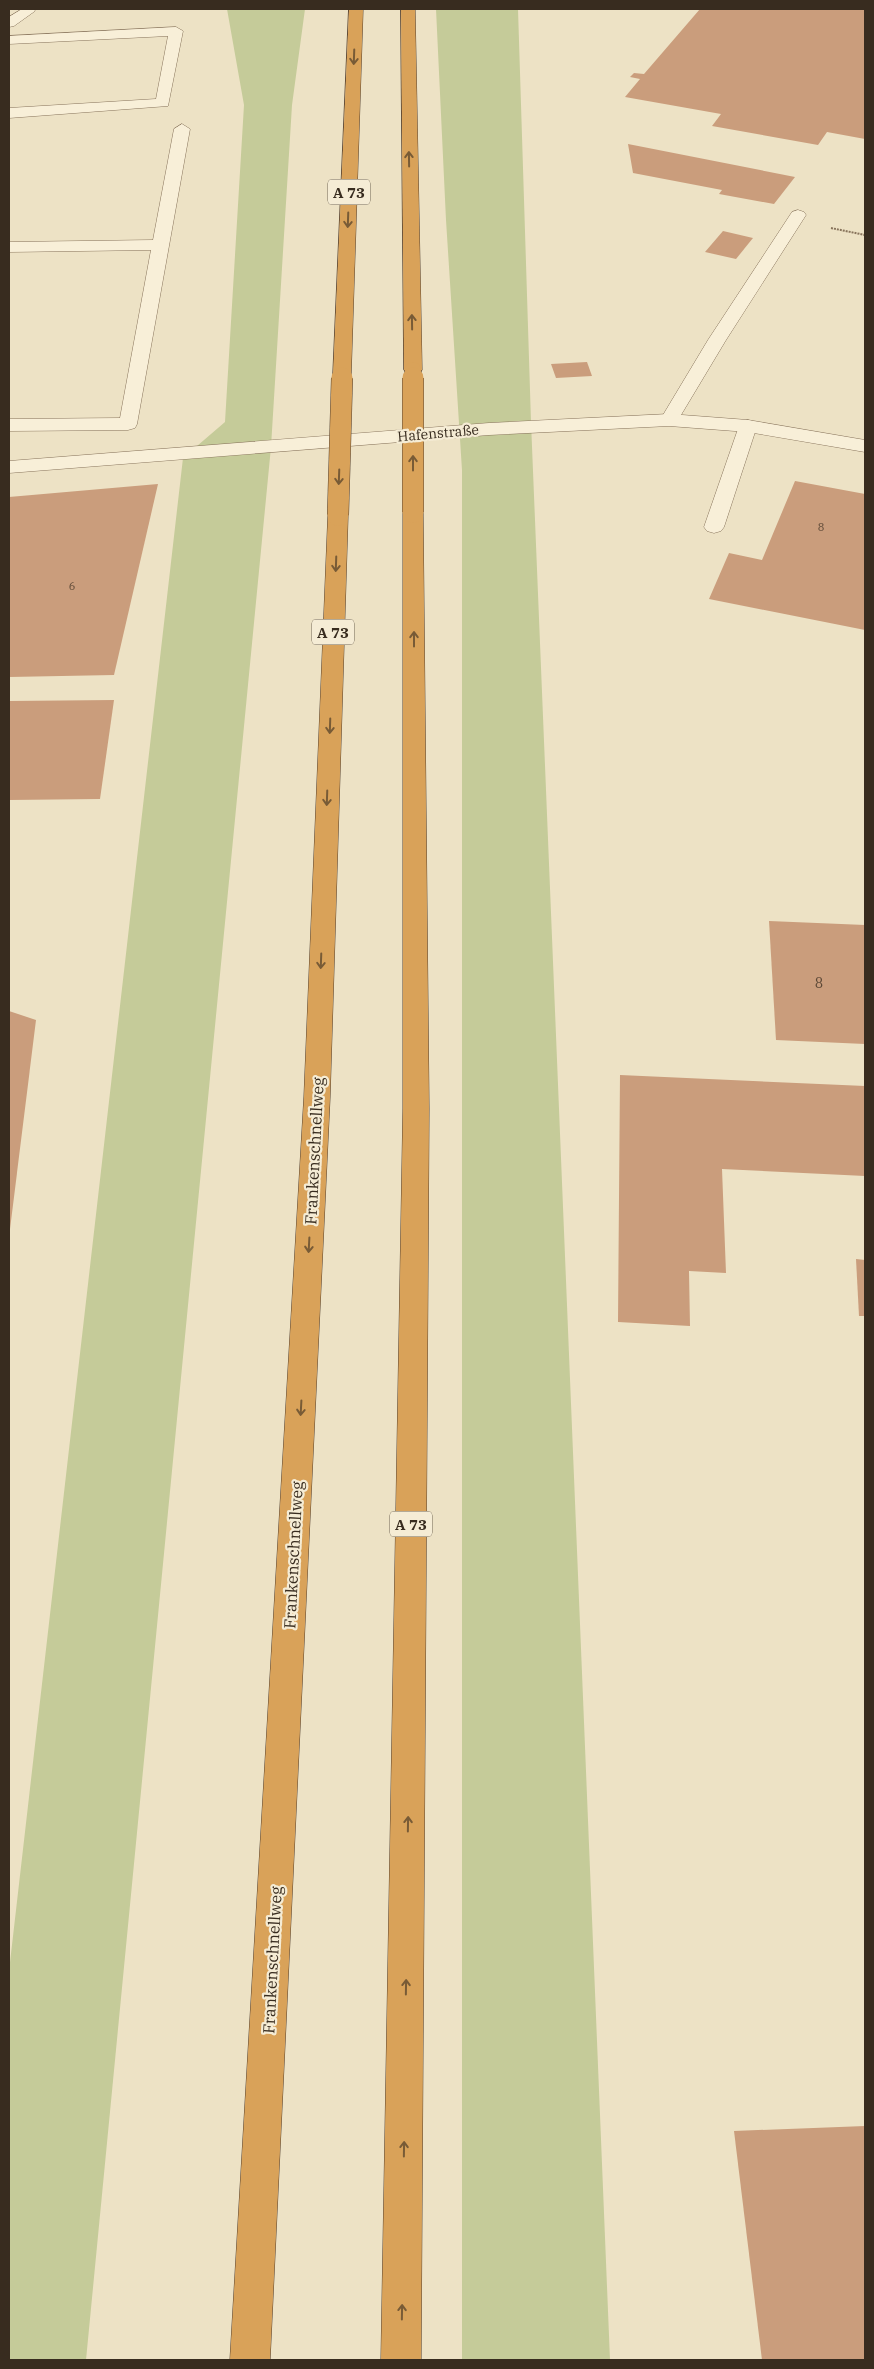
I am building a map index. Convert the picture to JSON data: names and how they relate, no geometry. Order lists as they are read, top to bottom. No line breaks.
{"streets":{"highway":["A 73","Frankenschnellweg"],"street":["Hafenstraße"]},"house_numbers":["8","6","8"]}
